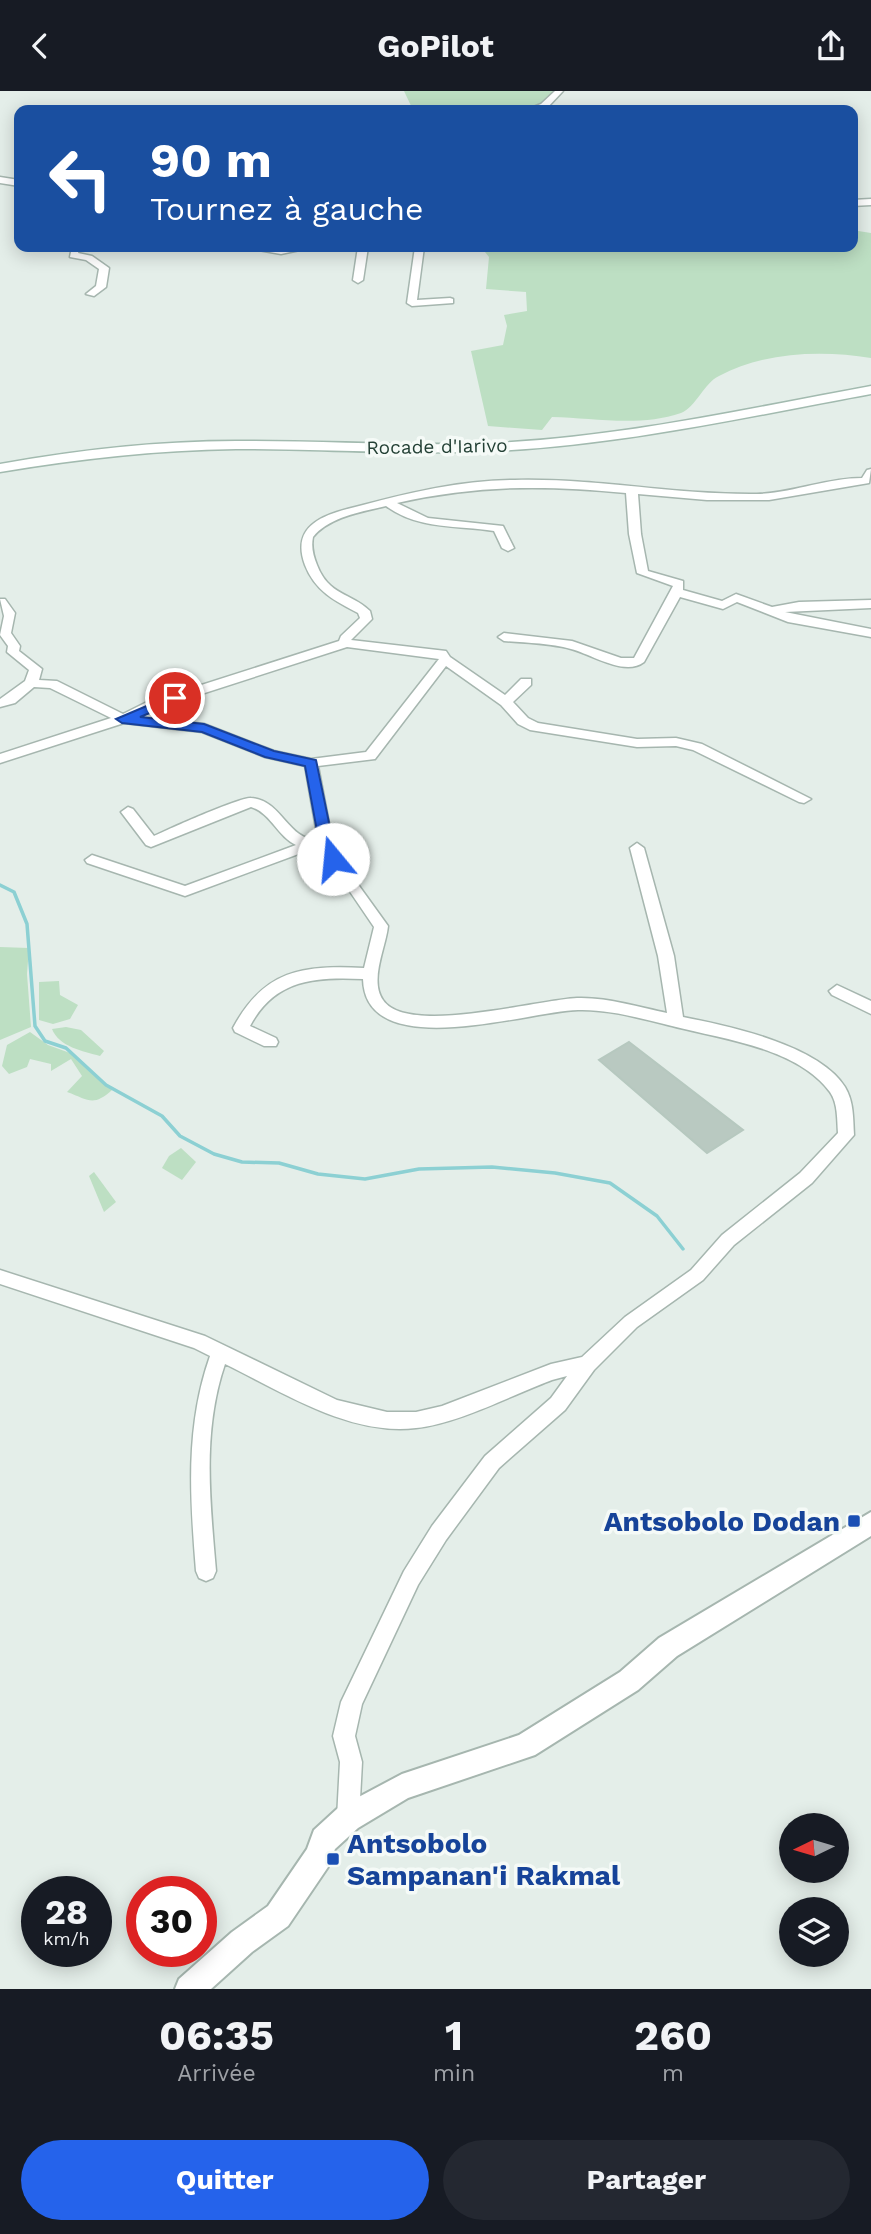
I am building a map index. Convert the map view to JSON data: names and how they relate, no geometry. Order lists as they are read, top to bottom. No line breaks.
{"streets":{"main road":["Rocade d'Iarivo"]},"places":{"transit":["Antsobolo Dodan","Antsobolo Sampanan'i Rakmal"]},"north":"left","page":{"header":"GoPilot","turn":["90 m","Tournez à gauche"],"speed":"28 km/h","limit":"30","eta":["06:35","Arrivée","1","min","260","m"],"buttons":["Quitter","Partager"]}}
